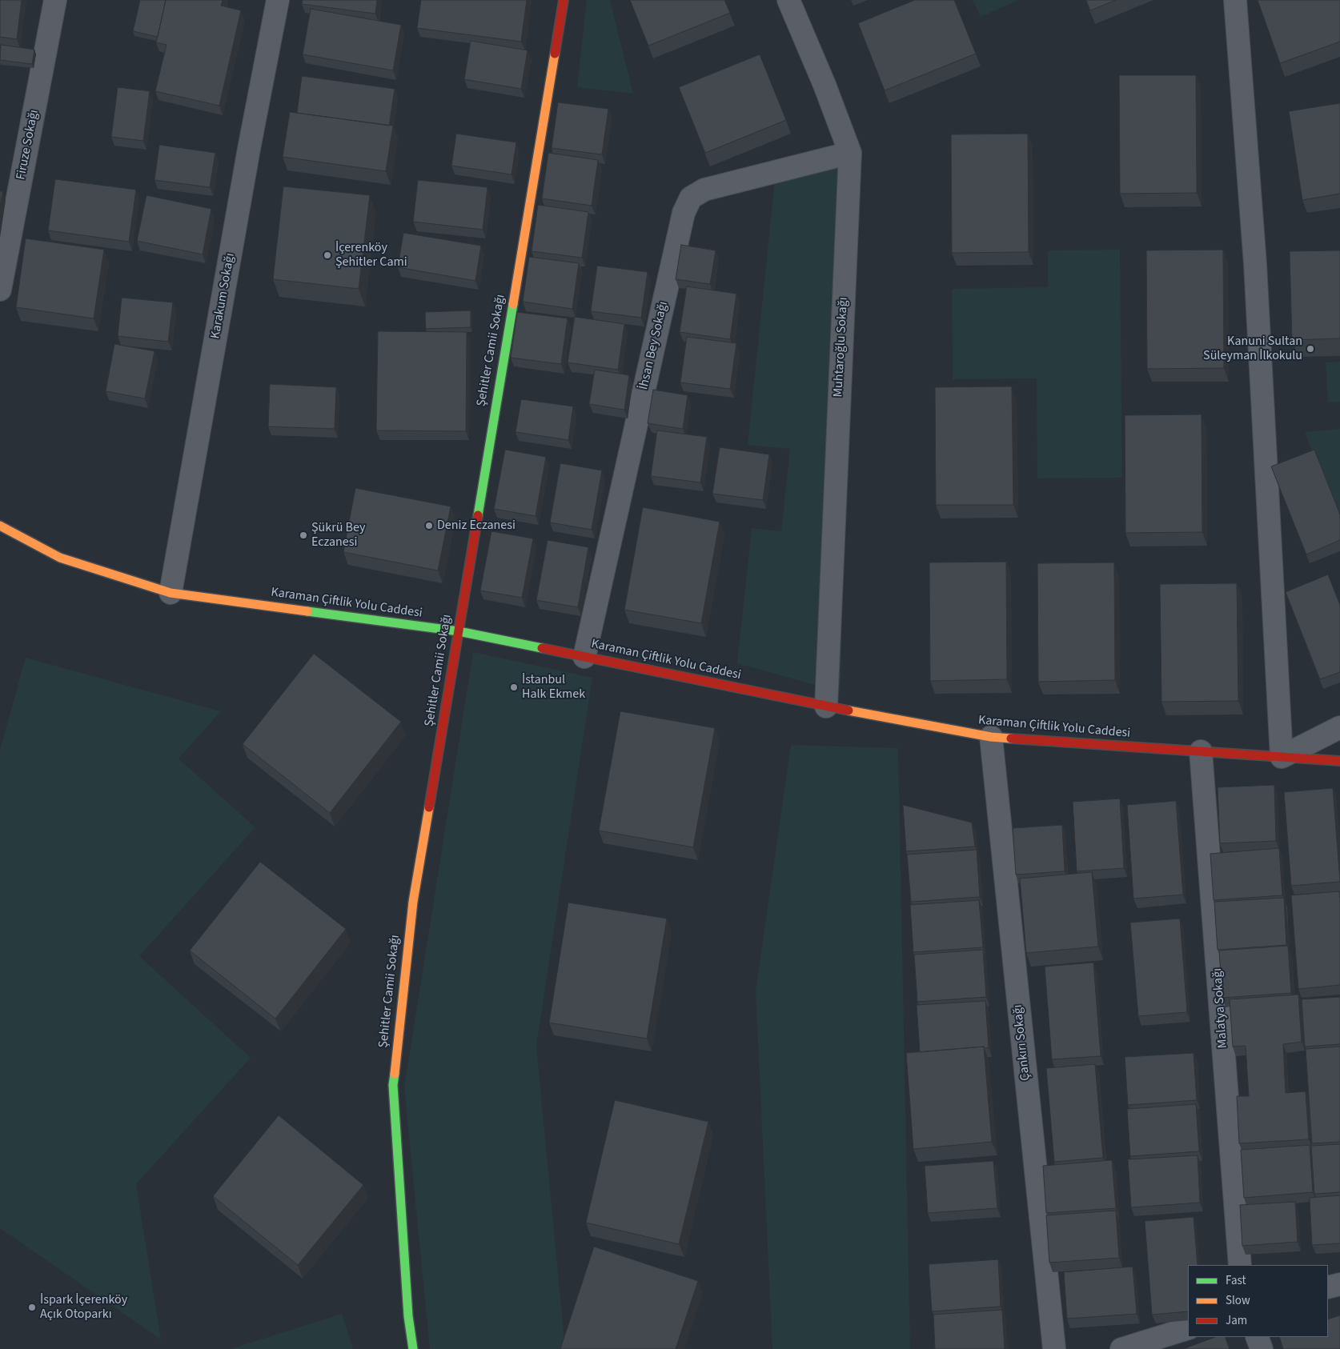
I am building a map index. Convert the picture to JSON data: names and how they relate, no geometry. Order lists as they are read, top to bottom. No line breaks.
{"streets":{"street":["Firuze Sokağı","Karakum Sokağı","İhsan Bey Sokağı","Muhtaroğlu Sokağı","Şehitler Camii Sokağı","Karaman Çiftlik Yolu Caddesi","Malatya Sokağı","Çankırı Sokağı"]},"crossings":[["Karakum Sokağı","Karaman Çiftlik Yolu Caddesi"],["İhsan Bey Sokağı","Muhtaroğlu Sokağı"],["İhsan Bey Sokağı","Karaman Çiftlik Yolu Caddesi"],["Muhtaroğlu Sokağı","Karaman Çiftlik Yolu Caddesi"],["Şehitler Camii Sokağı","Karaman Çiftlik Yolu Caddesi"],["Karaman Çiftlik Yolu Caddesi","Malatya Sokağı"],["Karaman Çiftlik Yolu Caddesi","Çankırı Sokağı"]],"places":["İçerenköy Şehitler Cami","Kanuni Sultan Süleyman İlkokulu","Deniz Eczanesi","Şükrü Bey Eczanesi","İstanbul Halk Ekmek","İspark İçerenköy Açık Otoparkı"],"legend":["Fast","Slow","Jam"]}
